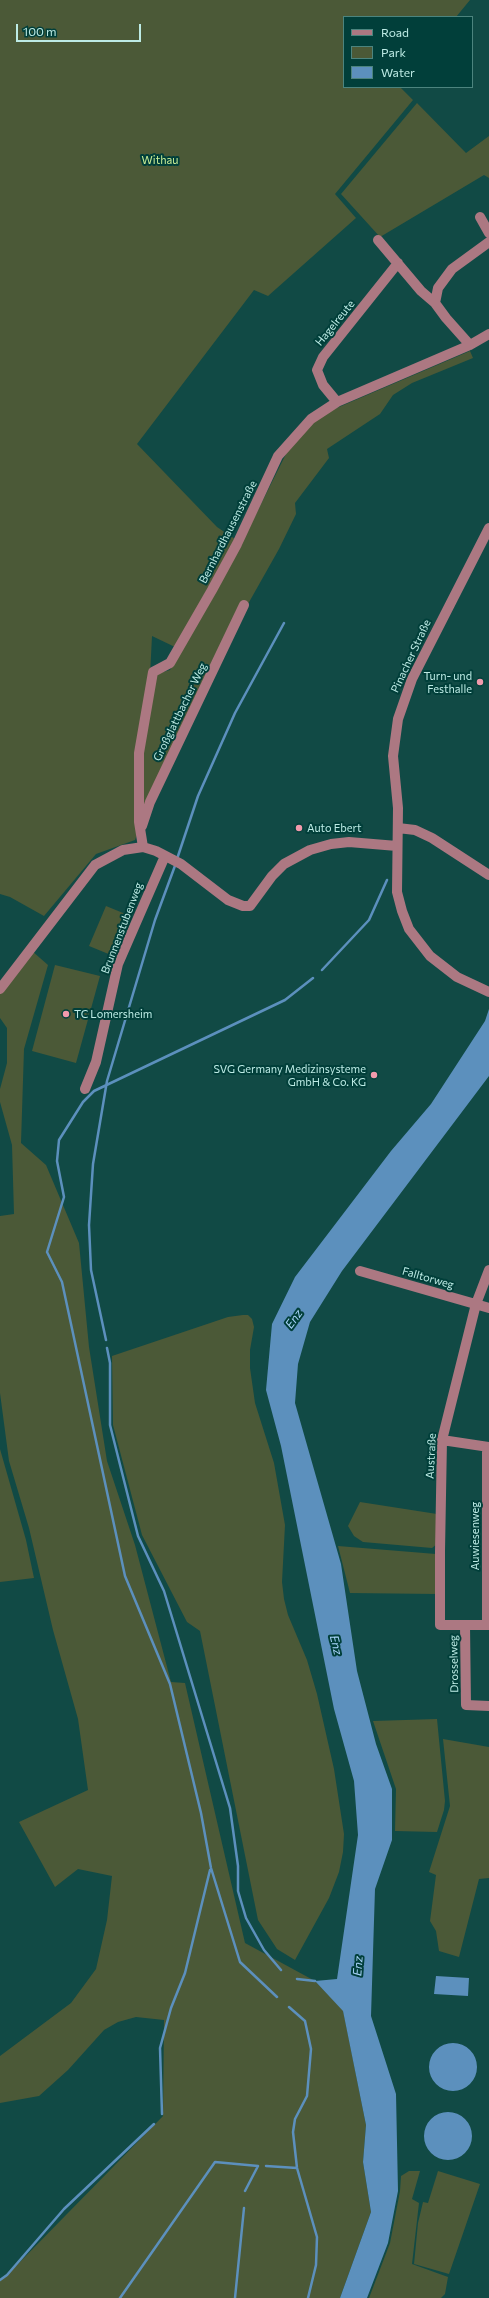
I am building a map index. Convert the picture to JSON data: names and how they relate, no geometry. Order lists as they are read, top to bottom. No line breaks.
{"streets":{"street":["Hagelreute","Bernhardhausenstraße","Pinacher Straße","Großglattbacher Weg","Brunnenstubenweg","Falltorweg","Austraße","Auwiesenweg","Drosselweg"]},"crossings":[["Hagelreute","Bernhardhausenstraße"],["Bernhardhausenstraße","Großglattbacher Weg"],["Falltorweg","Austraße"],["Austraße","Drosselweg"]],"water":["Enz"],"parks":["Withau"],"places":["Turn- und Festhalle","Auto Ebert","TC Lomersheim","SVG Germany Medizinsysteme GmbH & Co. KG"],"legend":["Road","Park","Water"],"scale_bar":"100 m"}
